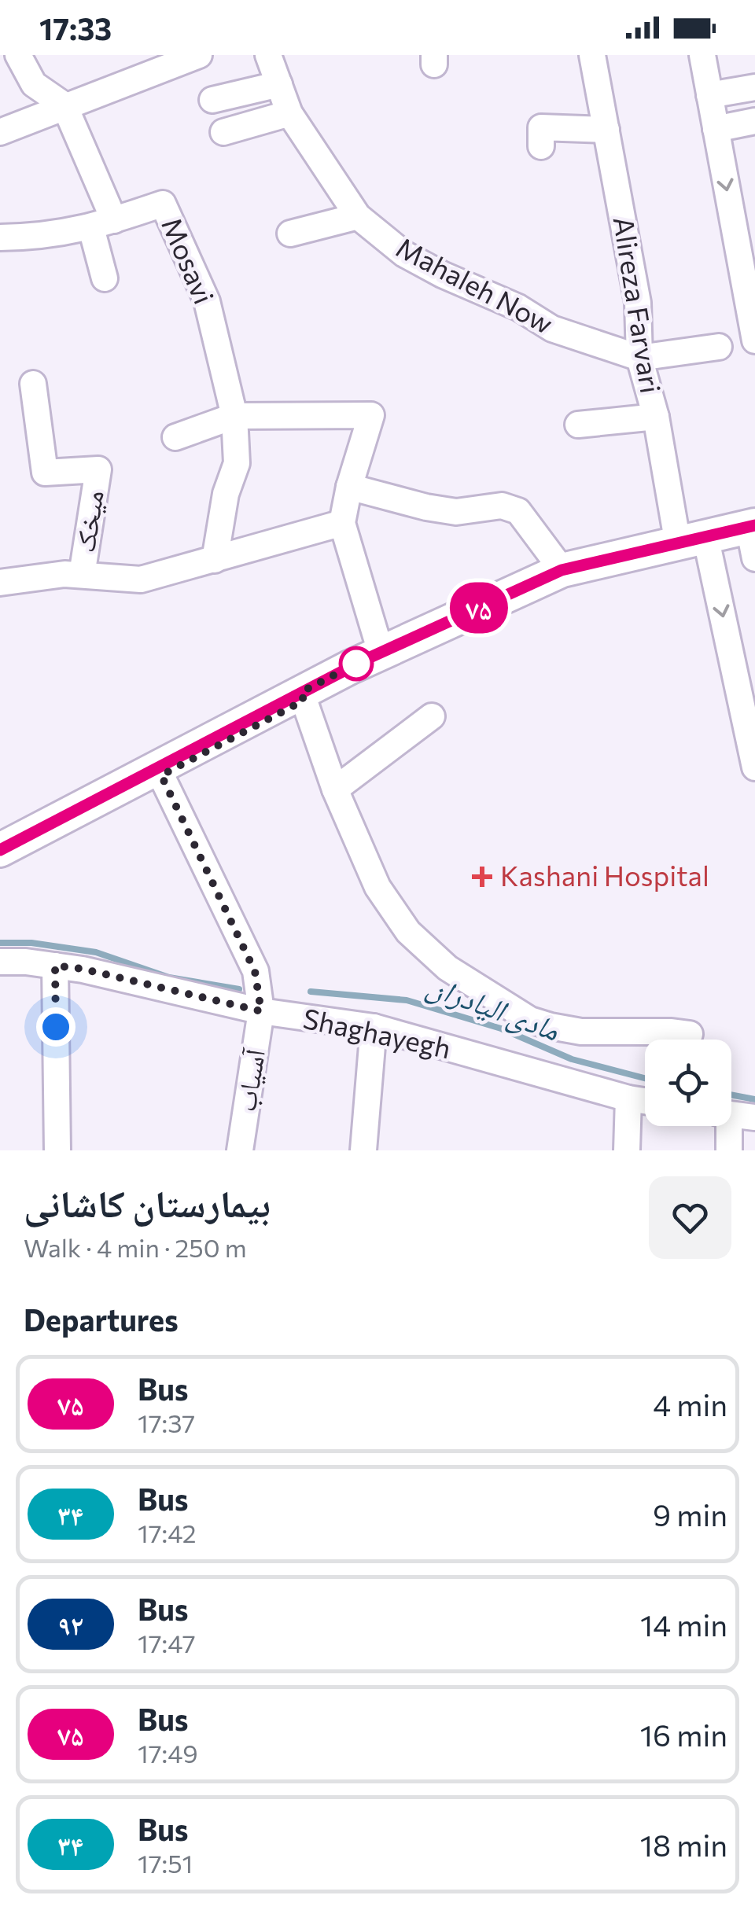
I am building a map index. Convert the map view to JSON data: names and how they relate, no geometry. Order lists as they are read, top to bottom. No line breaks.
{"streets":{"street":["Mosavi","Mahaleh Now","Alireza Farvari","میخک","Shaghayegh","آسیاب"]},"crossings":[["Mahaleh Now","Alireza Farvari"],["Shaghayegh","آسیاب"]],"water":["مادی الیادران"],"places":{"health":["Kashani Hospital"]},"lines":["bus line ۷۵"],"page":{"status":"17:33","on_map":"۷۵","heading":[["بیمارستان کاشانی","Walk · 4 min · 250 m"],"Departures"],"list":[{"mark":"۷۵","name":"Bus","note":"17:37","value":"4 min"},{"mark":"۳۴","name":"Bus","note":"17:42","value":"9 min"},{"mark":"۹۲","name":"Bus","note":"17:47","value":"14 min"},{"mark":"۷۵","name":"Bus","note":"17:49","value":"16 min"},{"mark":"۳۴","name":"Bus","note":"17:51","value":"18 min"}]}}
